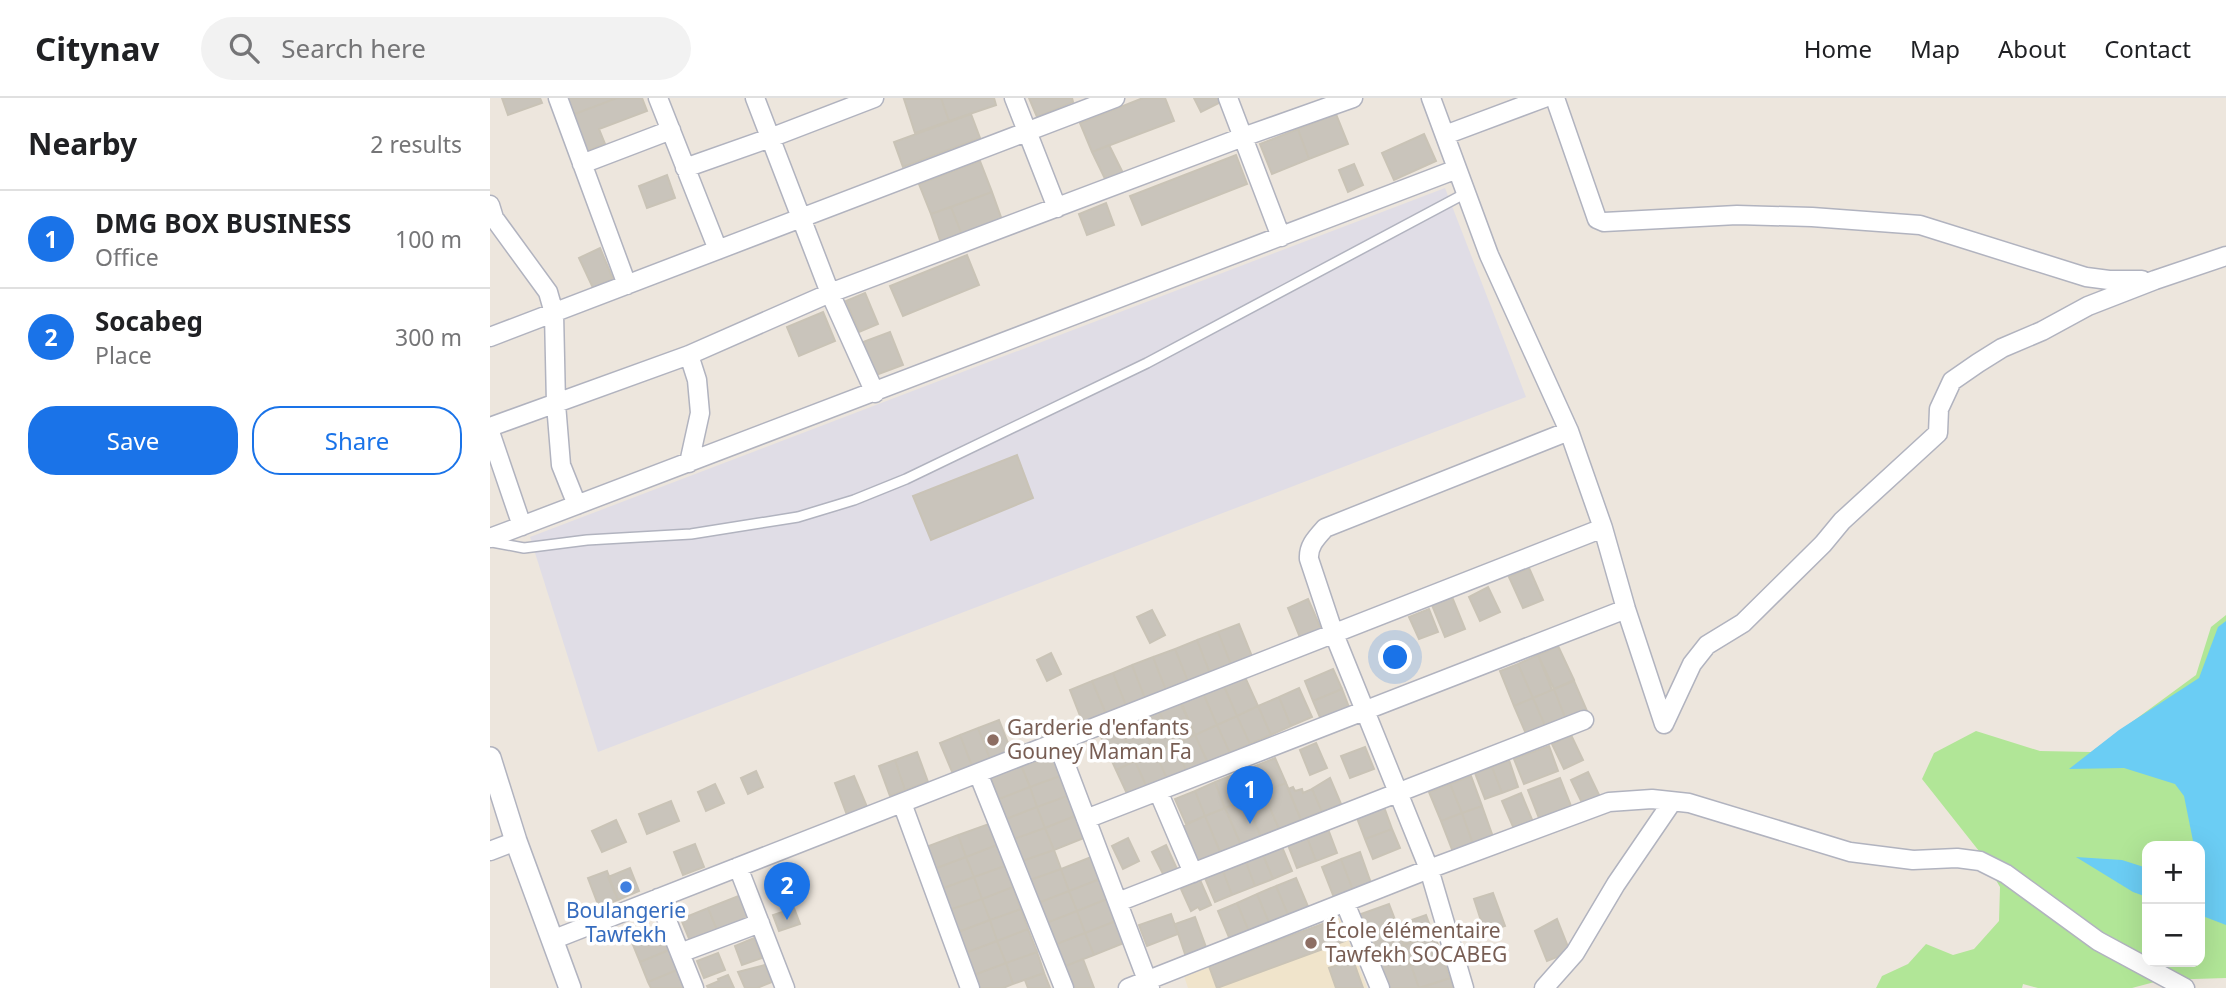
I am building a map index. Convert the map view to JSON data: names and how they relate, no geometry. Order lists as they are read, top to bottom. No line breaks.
{"places":["Garderie d'enfants Gouney Maman Fa","Boulangerie Tawfekh","École élémentaire Tawfekh SOCABEG"],"page":{"header":"Citynav","search":"Search here","nav":["Home","Map","About","Contact"],"heading":["Nearby","2 results"],"list":[{"mark":"1","name":"DMG BOX BUSINESS","note":"Office","value":"100 m"},{"mark":"2","name":"Socabeg","note":"Place","value":"300 m"}],"buttons":["Save","Share"],"pins":["1","2"],"map_buttons":["+","−"]}}
